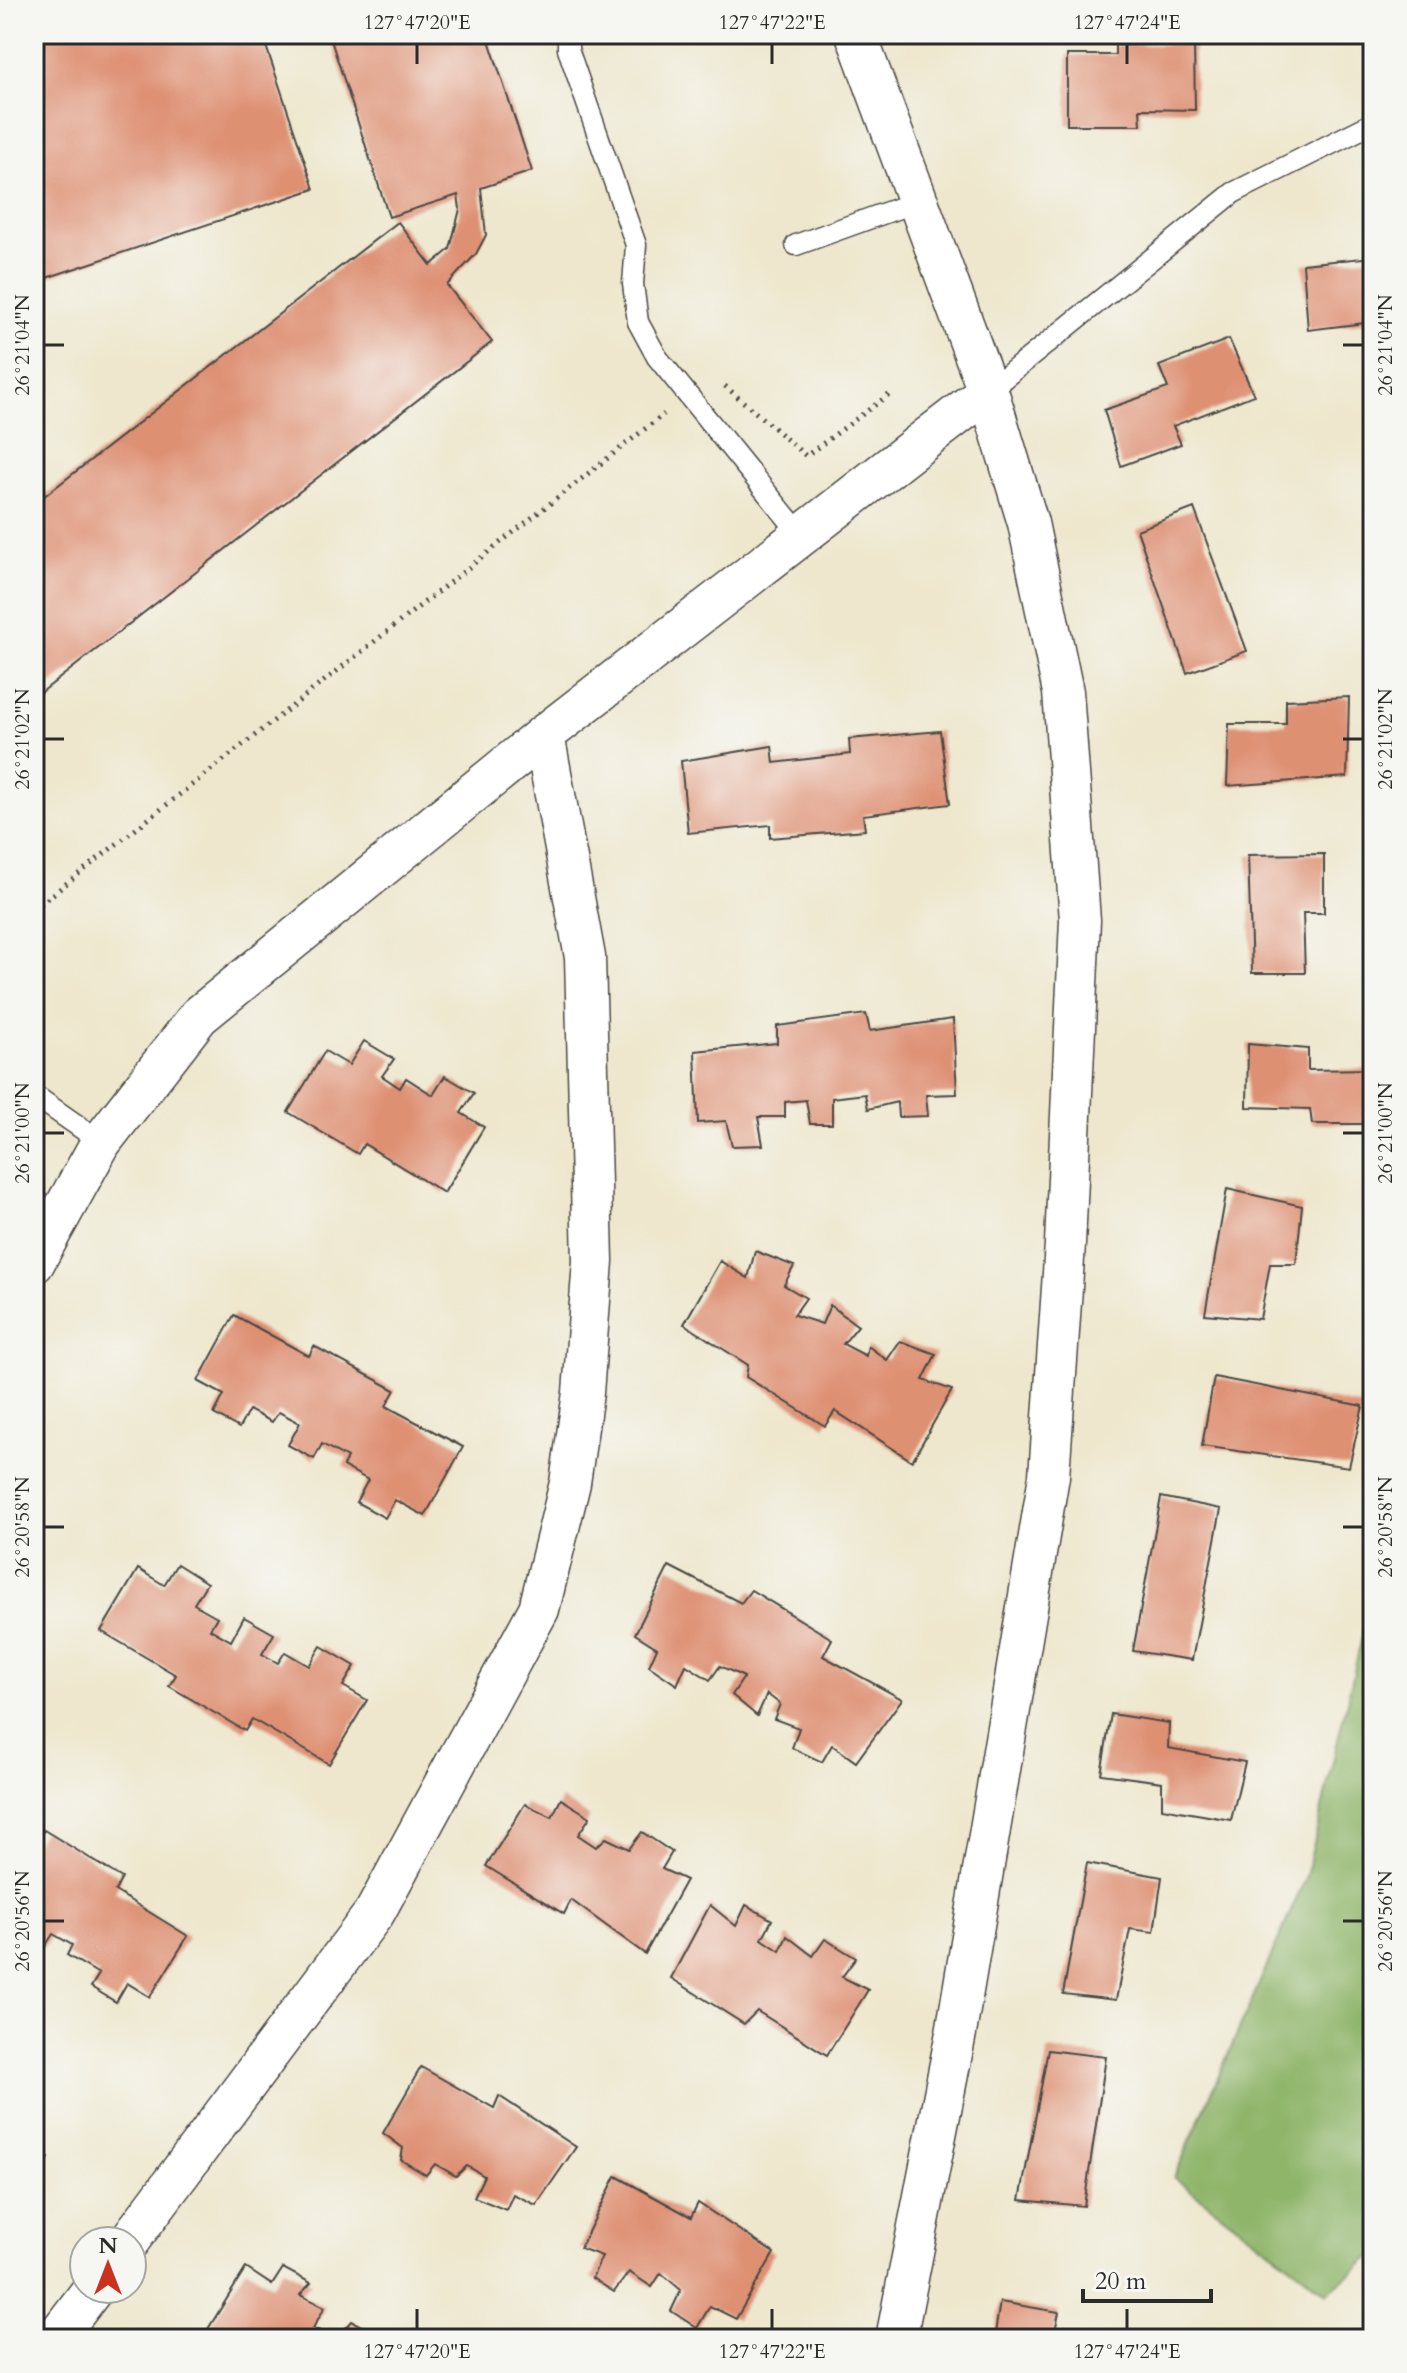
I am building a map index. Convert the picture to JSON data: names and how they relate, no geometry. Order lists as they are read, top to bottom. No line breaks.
{"scale_bar":"20 m","north":"top","coordinates":["127°47'20\"E","127°47'22\"E","127°47'24\"E","26°21'04\"N","26°21'02\"N","26°21'00\"N","26°20'58\"N","26°20'56\"N"]}
